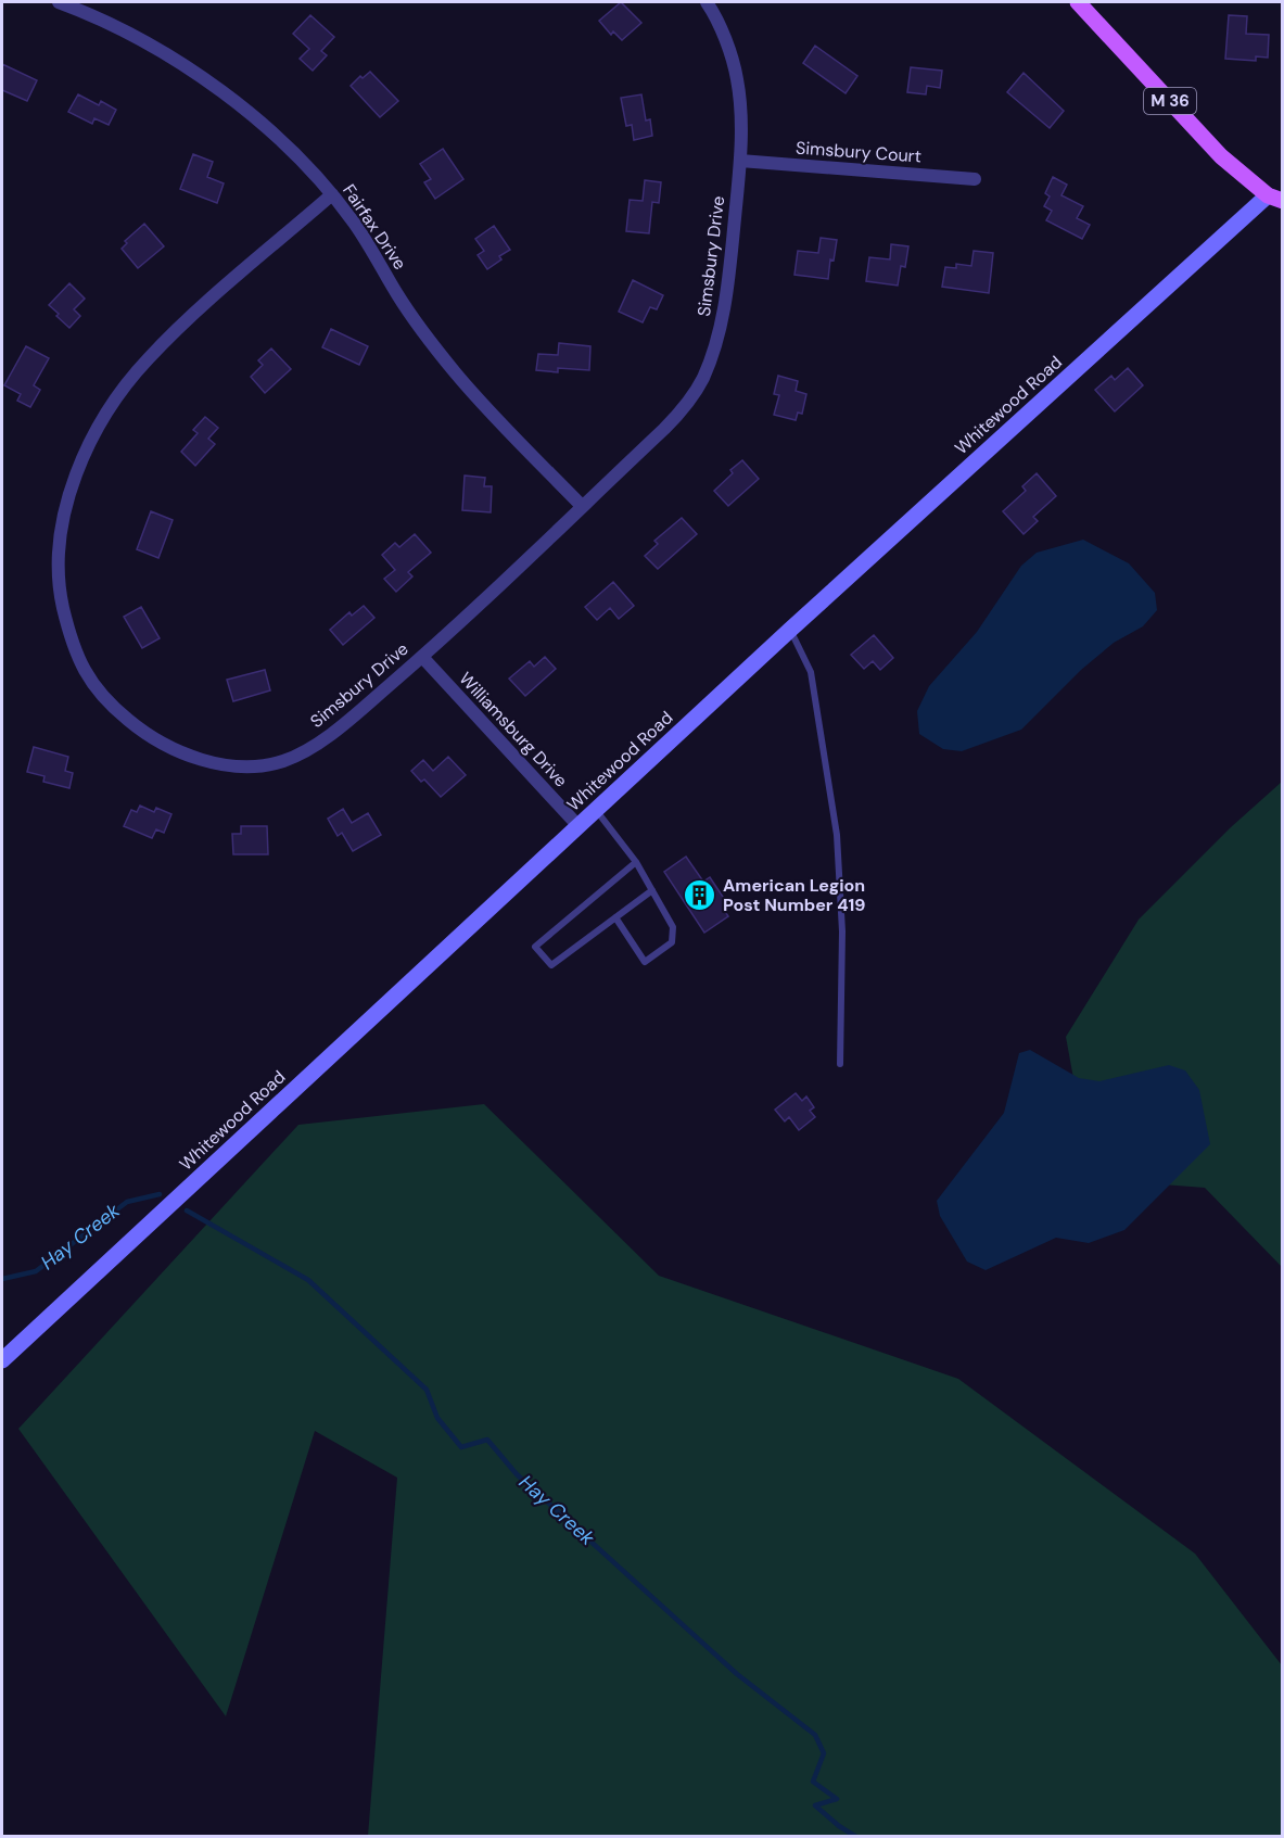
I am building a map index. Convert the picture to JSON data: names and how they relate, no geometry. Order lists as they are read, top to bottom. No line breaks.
{"streets":{"main road":["M 36"],"street":["Simsbury Court","Fairfax Drive","Simsbury Drive","Whitewood Road","Williamsburg Drive"]},"crossings":[["M 36","Whitewood Road"],["Simsbury Court","Simsbury Drive"],["Fairfax Drive","Simsbury Drive"],["Simsbury Drive","Williamsburg Drive"],["Whitewood Road","Williamsburg Drive"]],"water":["Hay Creek"],"places":{"building":["American Legion Post Number 419"]}}
